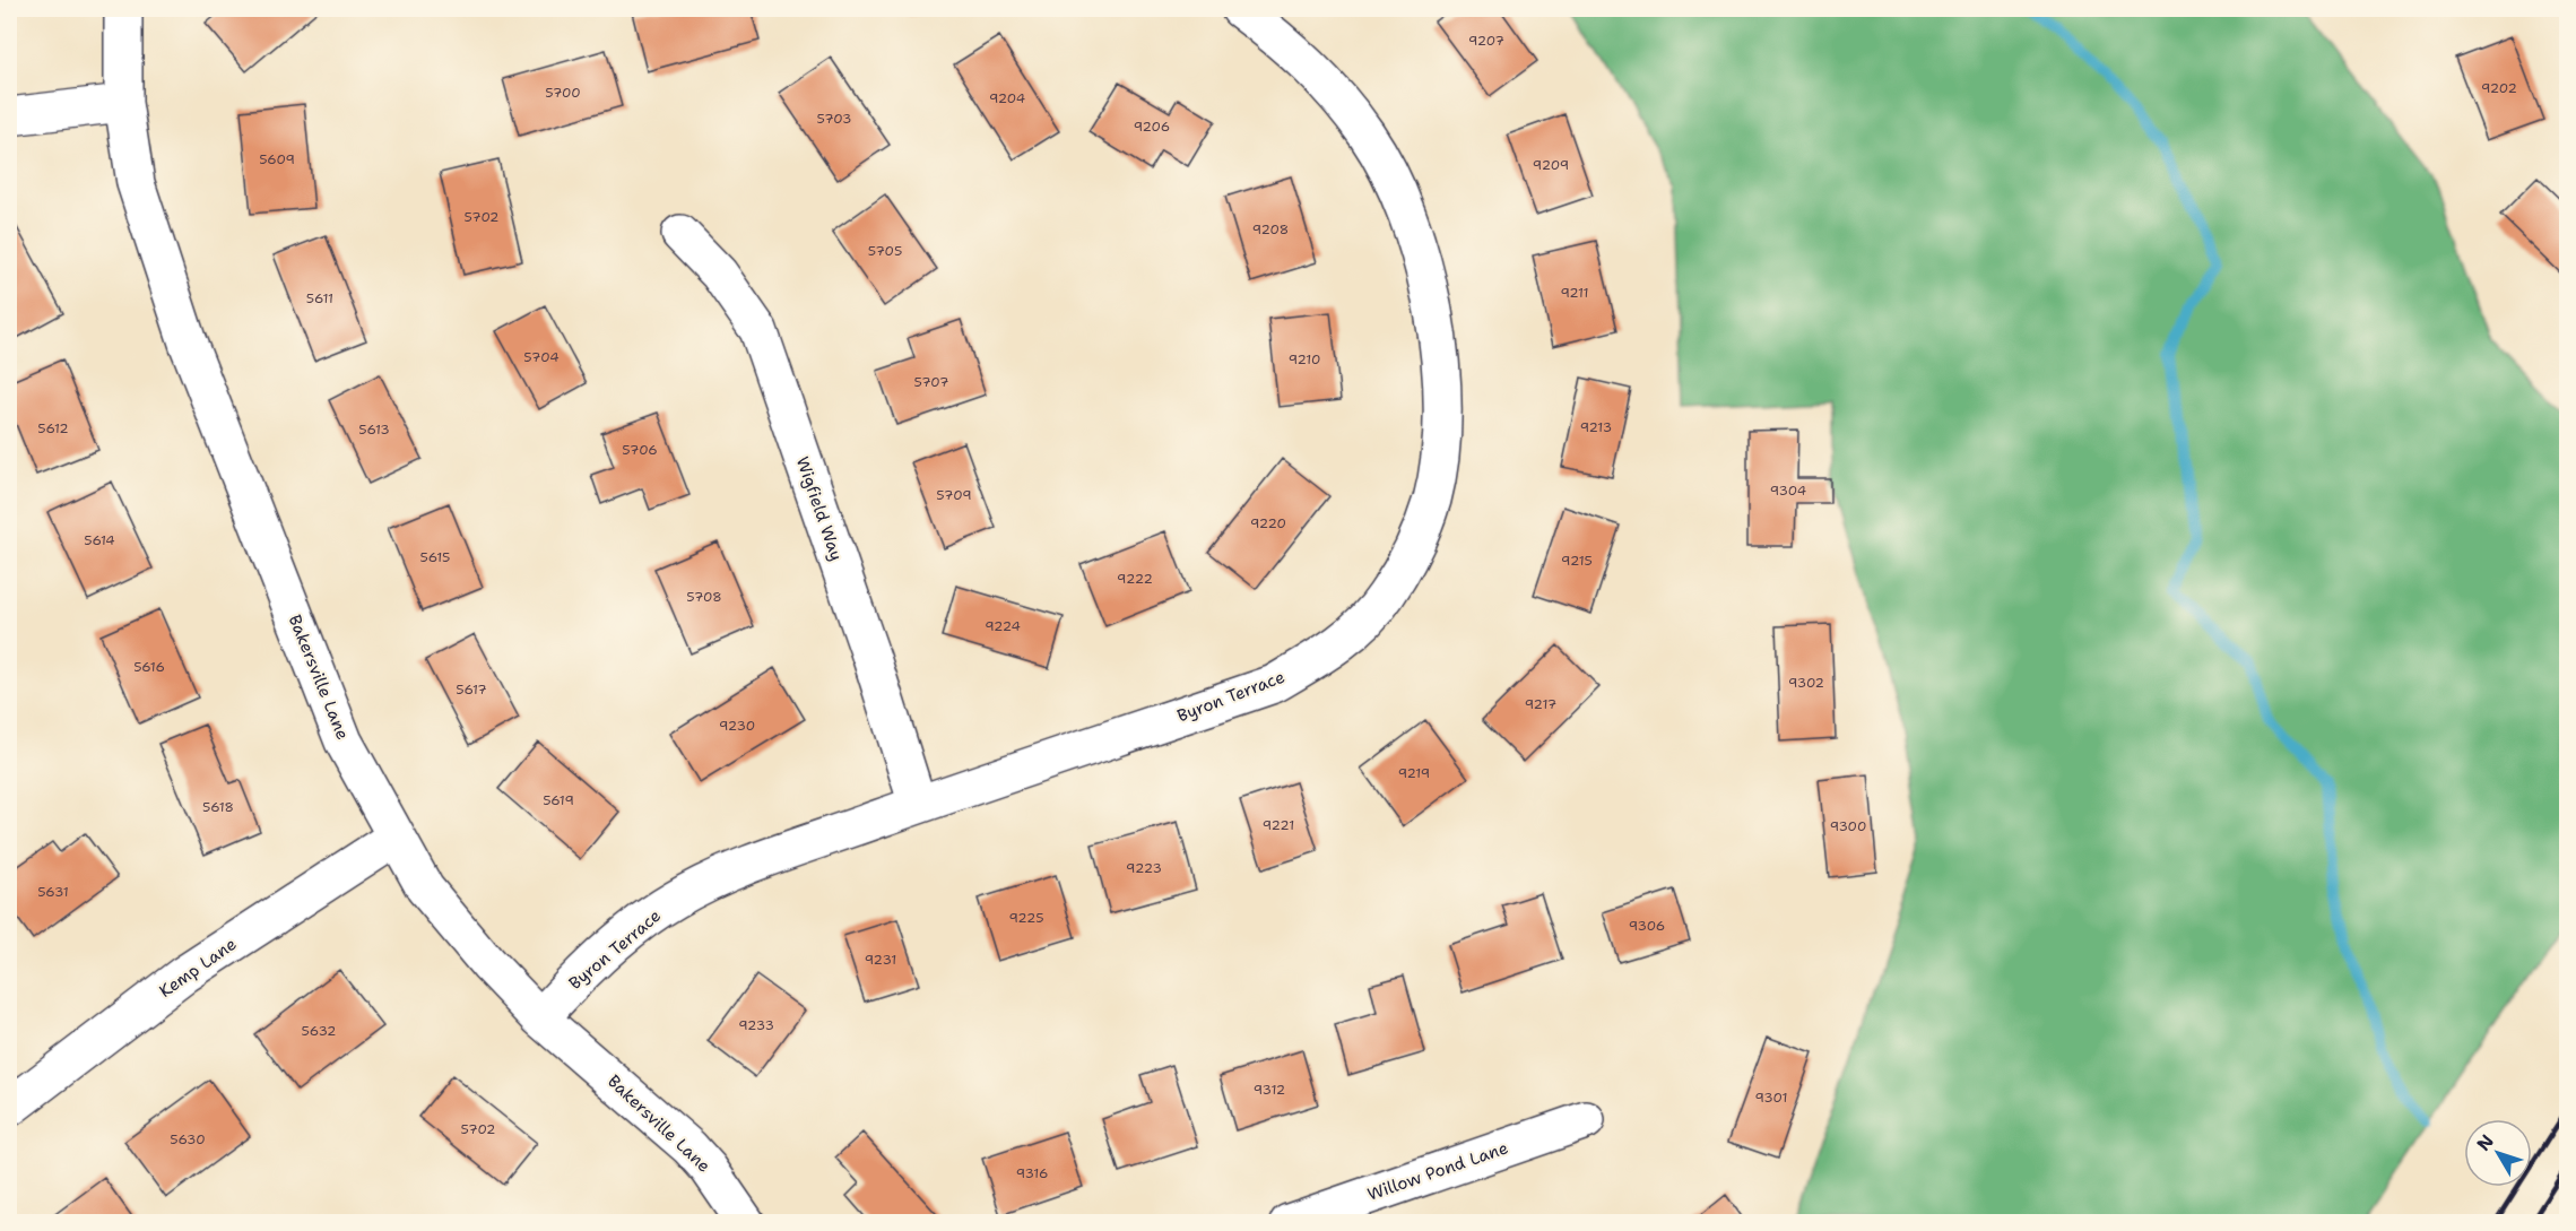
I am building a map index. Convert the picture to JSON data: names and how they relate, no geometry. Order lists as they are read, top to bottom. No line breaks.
{"streets":{"street":["Wigfield Way","Bakersville Lane","Byron Terrace","Kemp Lane","Willow Pond Lane"]},"crossings":[["Wigfield Way","Byron Terrace"],["Bakersville Lane","Byron Terrace"],["Bakersville Lane","Kemp Lane"]],"house_numbers":["9207","9202","5700","9204","5703","9206","5609","9209","5702","9208","5705","9211","5611","5704","9210","5707","9213","5612","5613","5706","9304","5709","9220","5614","5615","9215","9222","5708","9224","5616","9302","5617","9217","9230","9219","5619","5618","9221","9300","9223","5631","9225","9306","9231","9233","5632","9312","9301","5702","5630","9316"],"north":"top left"}
